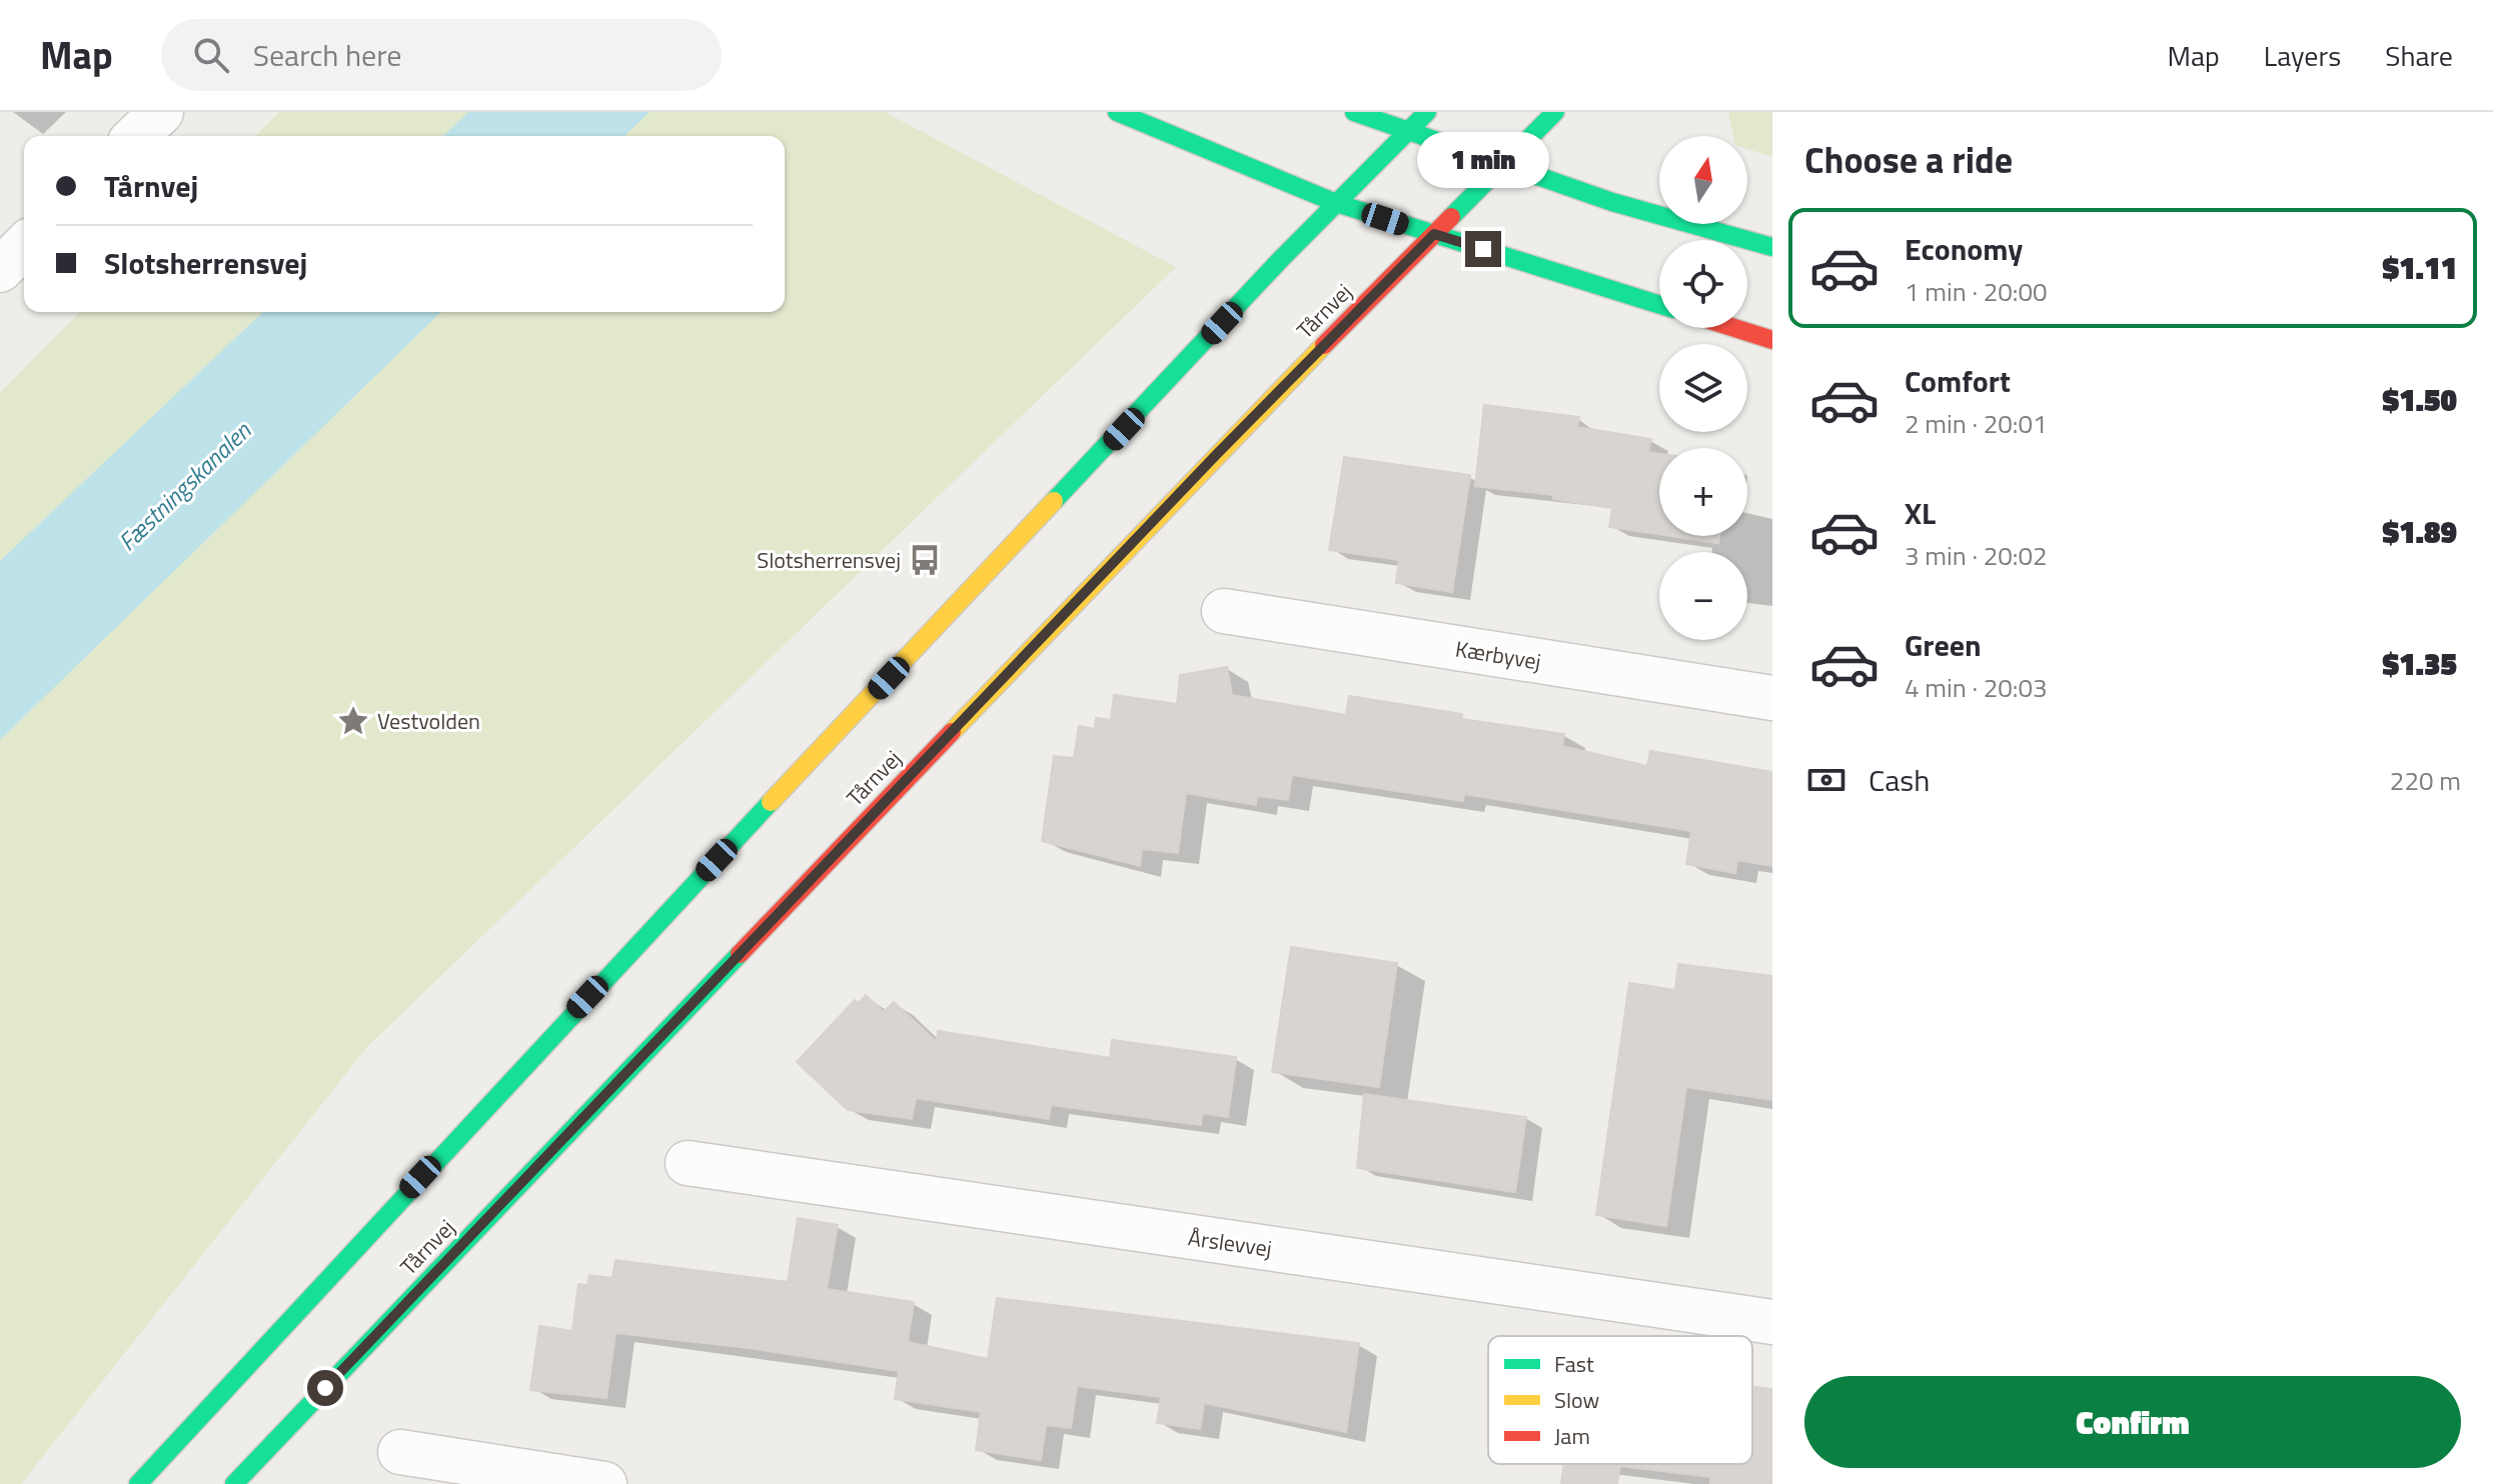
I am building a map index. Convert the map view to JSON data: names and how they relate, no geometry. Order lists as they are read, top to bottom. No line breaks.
{"streets":{"street":["Tårnvej","Kærbyvej","Årslevvej"]},"water":["Fæstningskanalen"],"places":{"bus stop":["Slotsherrensvej"],"place":["Vestvolden"]},"legend":["Fast","Slow","Jam"],"north":"top","page":{"header":"Map","search":"Search here","nav":["Map","Layers","Share"],"heading":"Choose a ride","bubble":"1 min","map_buttons":["+","−"],"banner":["Tårnvej","Slotsherrensvej"],"list":[{"name":"Economy","note":"1 min · 20:00","value":"$1.11"},{"name":"Comfort","note":"2 min · 20:01","value":"$1.50"},{"name":"XL","note":"3 min · 20:02","value":"$1.89"},{"name":"Green","note":"4 min · 20:03","value":"$1.35"}],"pay":["Cash","220 m"],"buttons":"Confirm"}}
